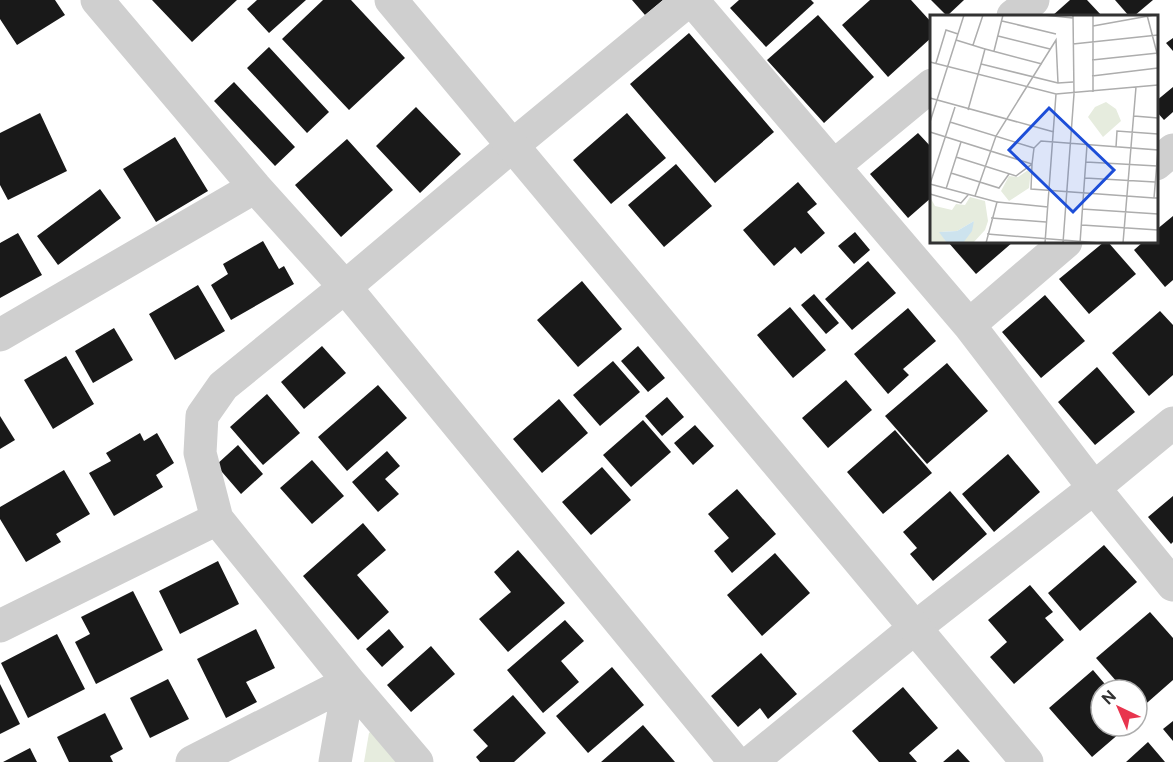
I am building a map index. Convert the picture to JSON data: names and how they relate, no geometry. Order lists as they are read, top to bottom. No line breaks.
{"north":"top left"}
